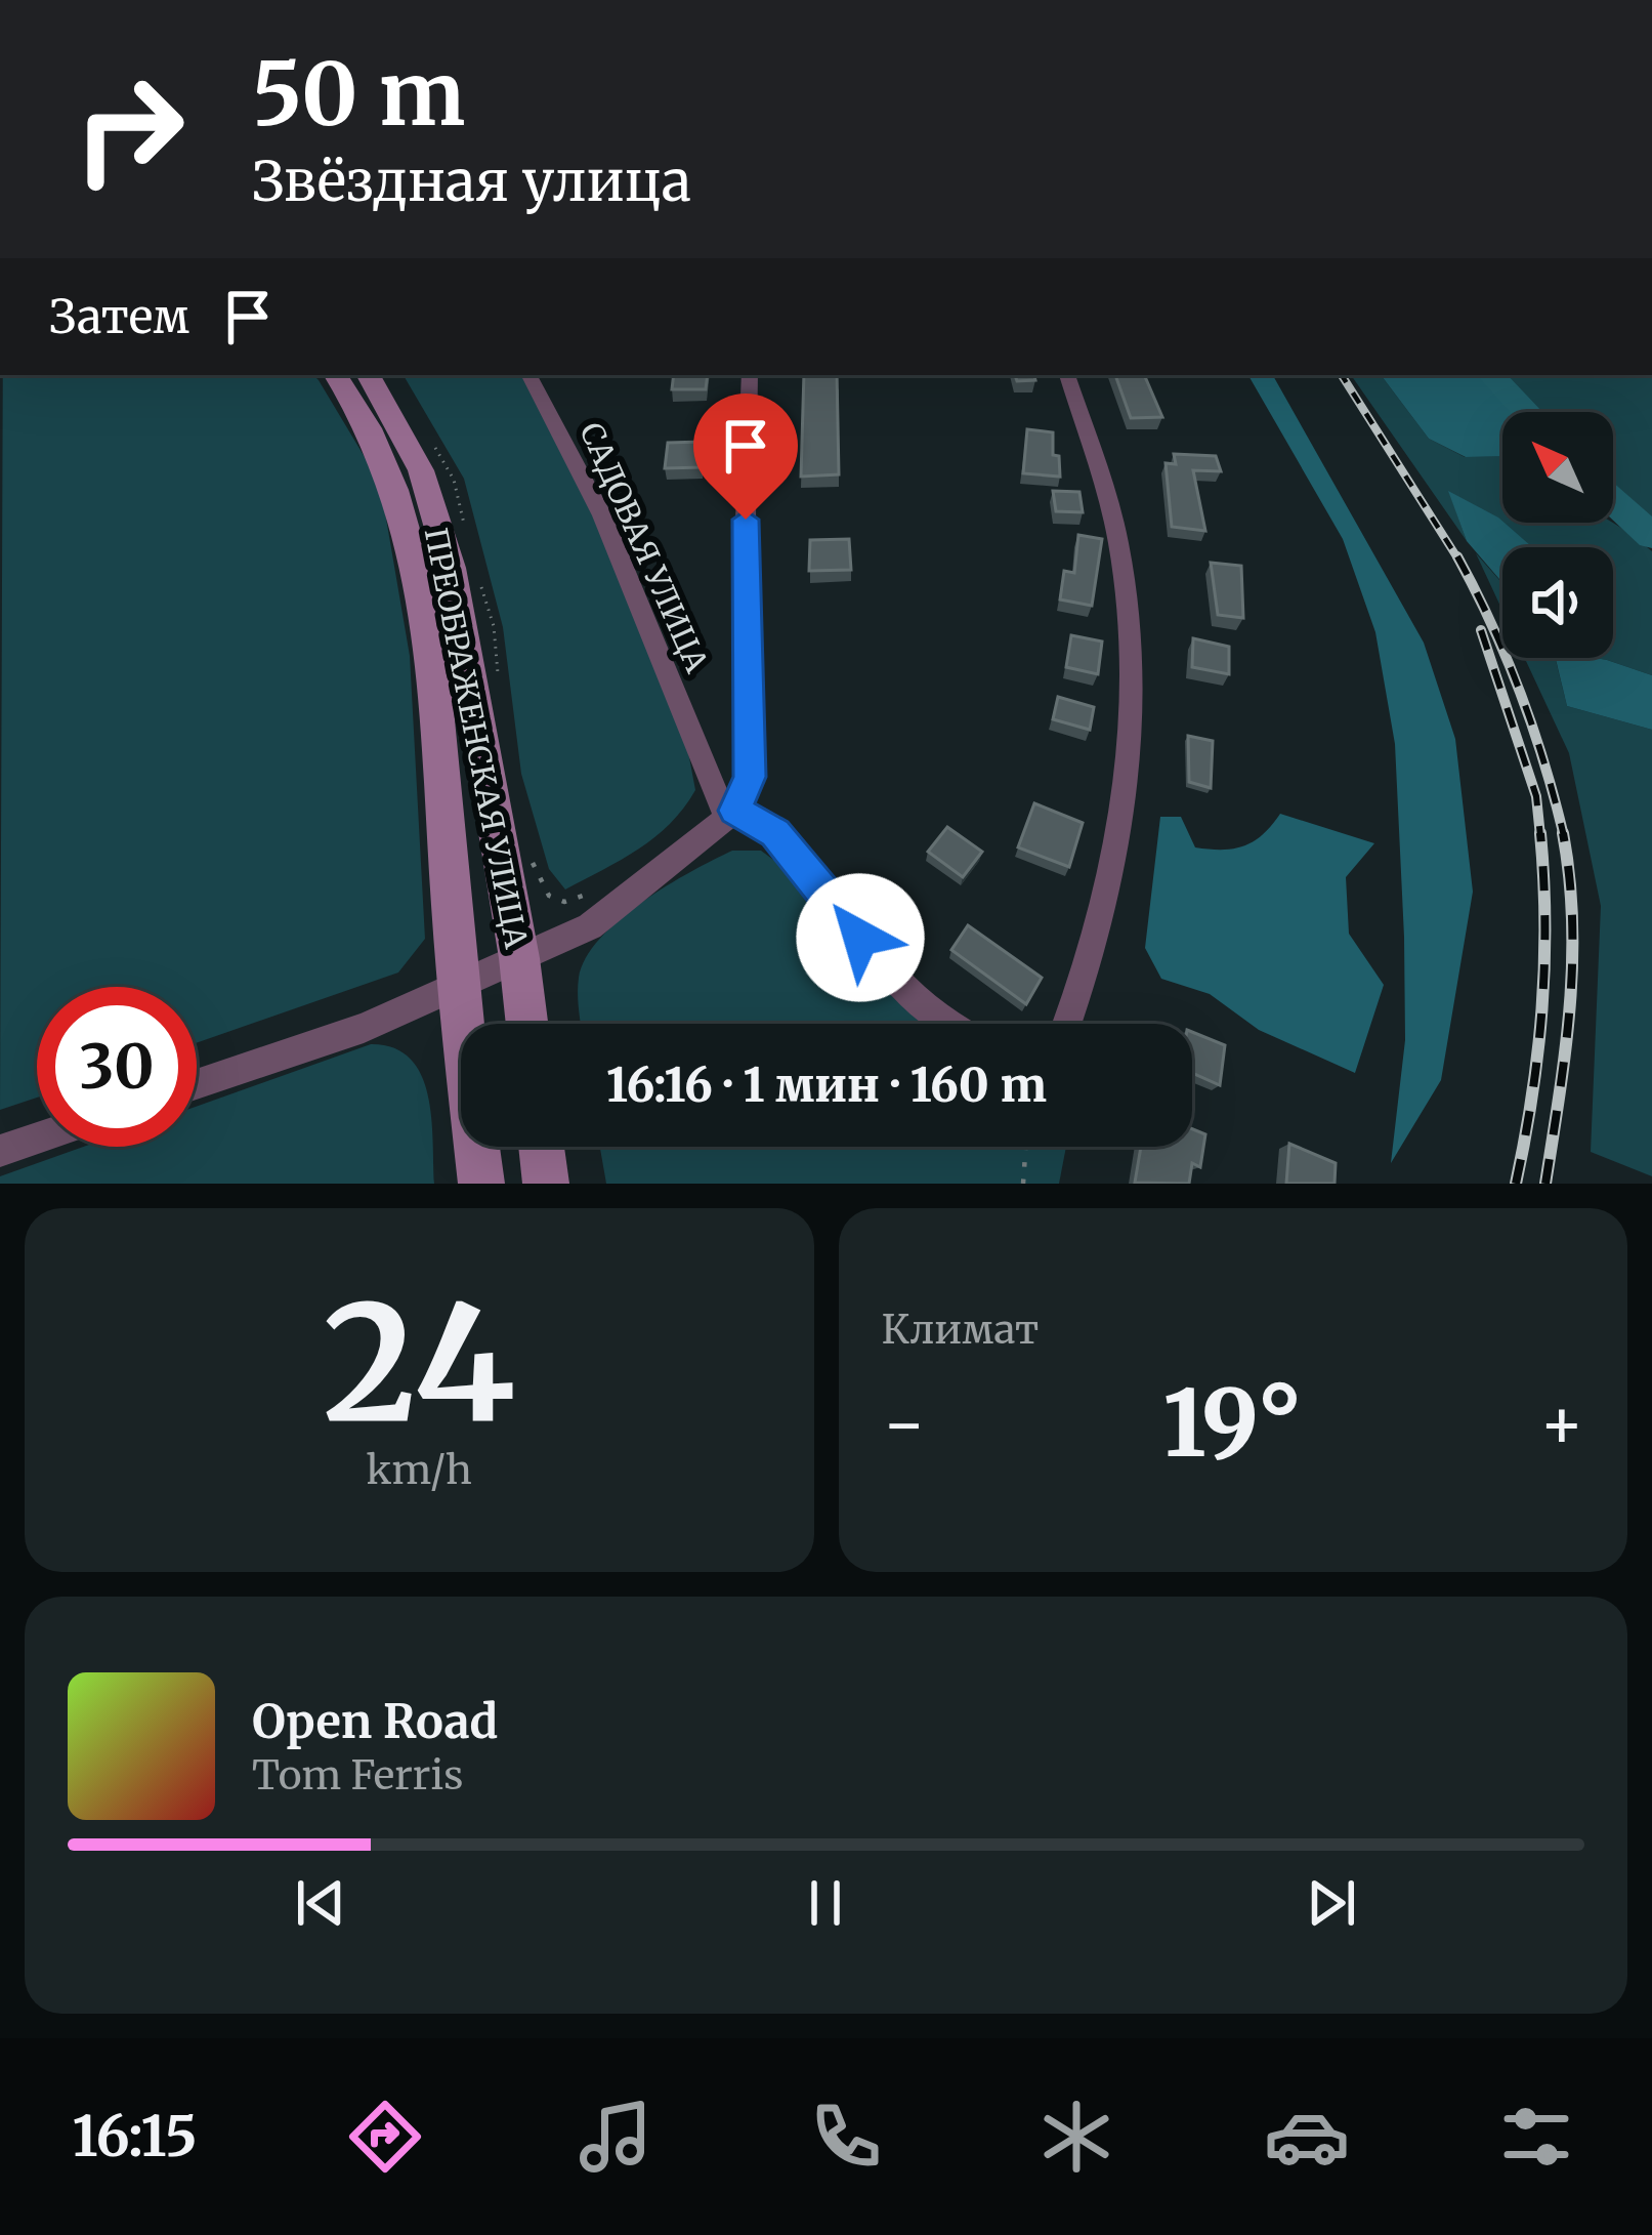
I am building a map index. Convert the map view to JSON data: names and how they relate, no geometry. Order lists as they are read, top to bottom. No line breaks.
{"streets":{"main road":["ПРЕОБРАЖЕНСКАЯ УЛИЦА"],"street":["САДОВАЯ УЛИЦА"]},"north":"top left","page":{"turn":["50 m","Звёздная улица"],"then":"Затем","limit":"30","trip":"16:16 · 1 мин · 160 m","tile":[["24","km/h"],"Климат"],"heat":["−","19°","+"],"song":["Open Road","Tom Ferris"],"tabs":"16:15"}}
